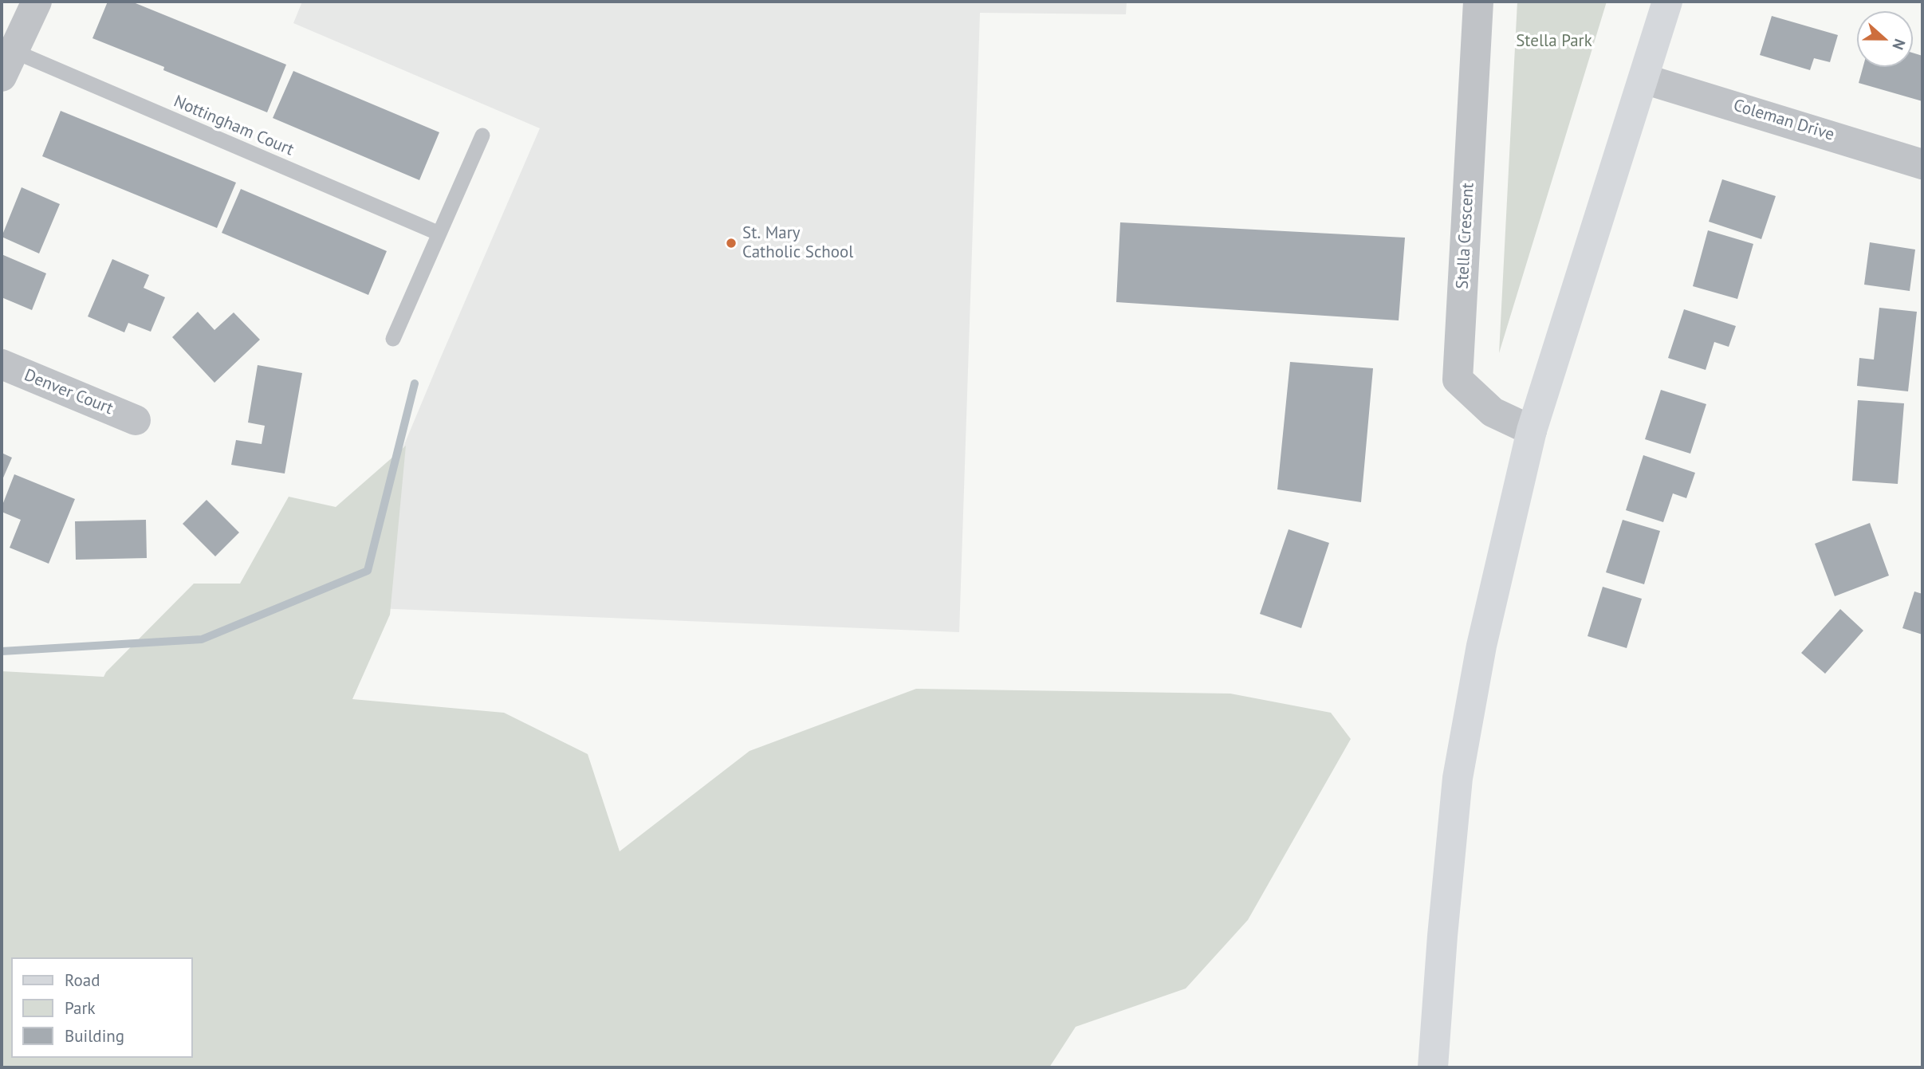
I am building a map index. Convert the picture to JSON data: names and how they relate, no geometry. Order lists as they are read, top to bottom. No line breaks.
{"streets":{"street":["Coleman Drive","Stella Crescent","Denver Court"],"lane":["Nottingham Court"]},"parks":["Stella Park"],"places":["St. Mary Catholic School"],"legend":["Road","Park","Building"],"north":"right"}
